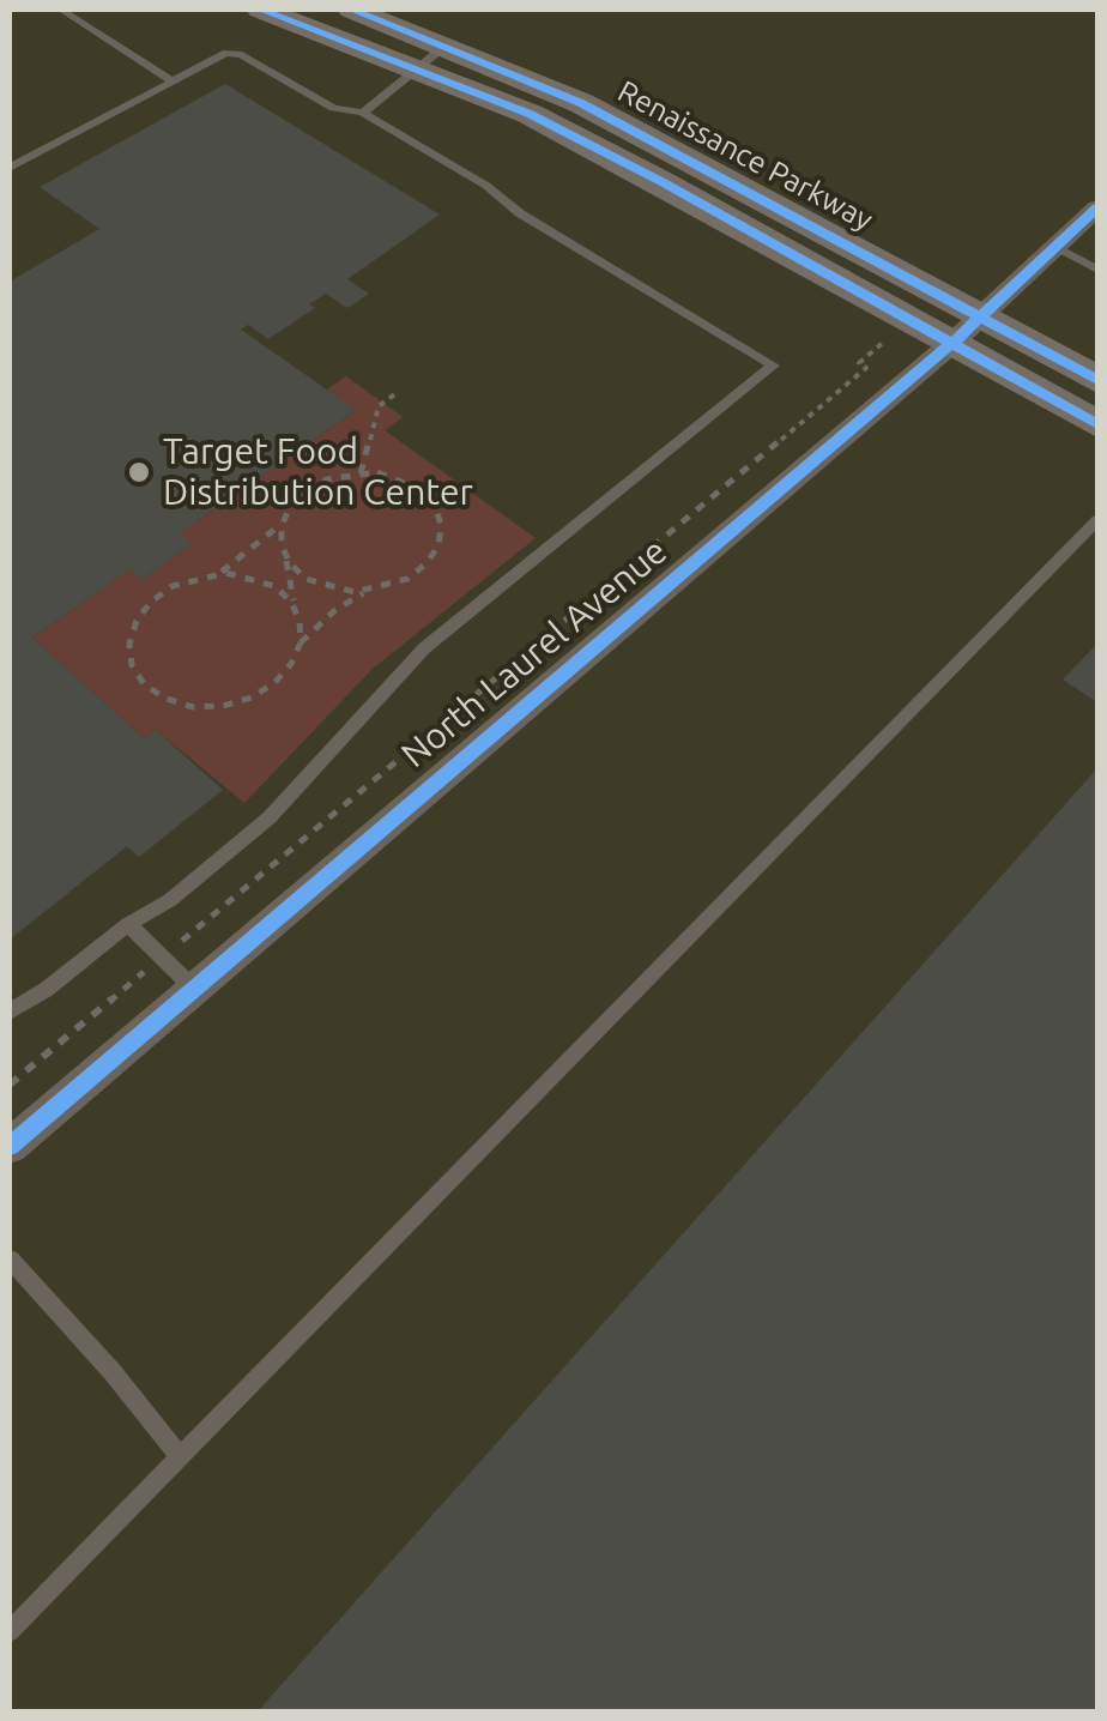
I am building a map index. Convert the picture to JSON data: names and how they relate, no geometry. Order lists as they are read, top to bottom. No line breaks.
{"streets":{"street":["Renaissance Parkway","North Laurel Avenue"]},"crossings":[["Renaissance Parkway","North Laurel Avenue"]],"places":["Target Food Distribution Center"]}
